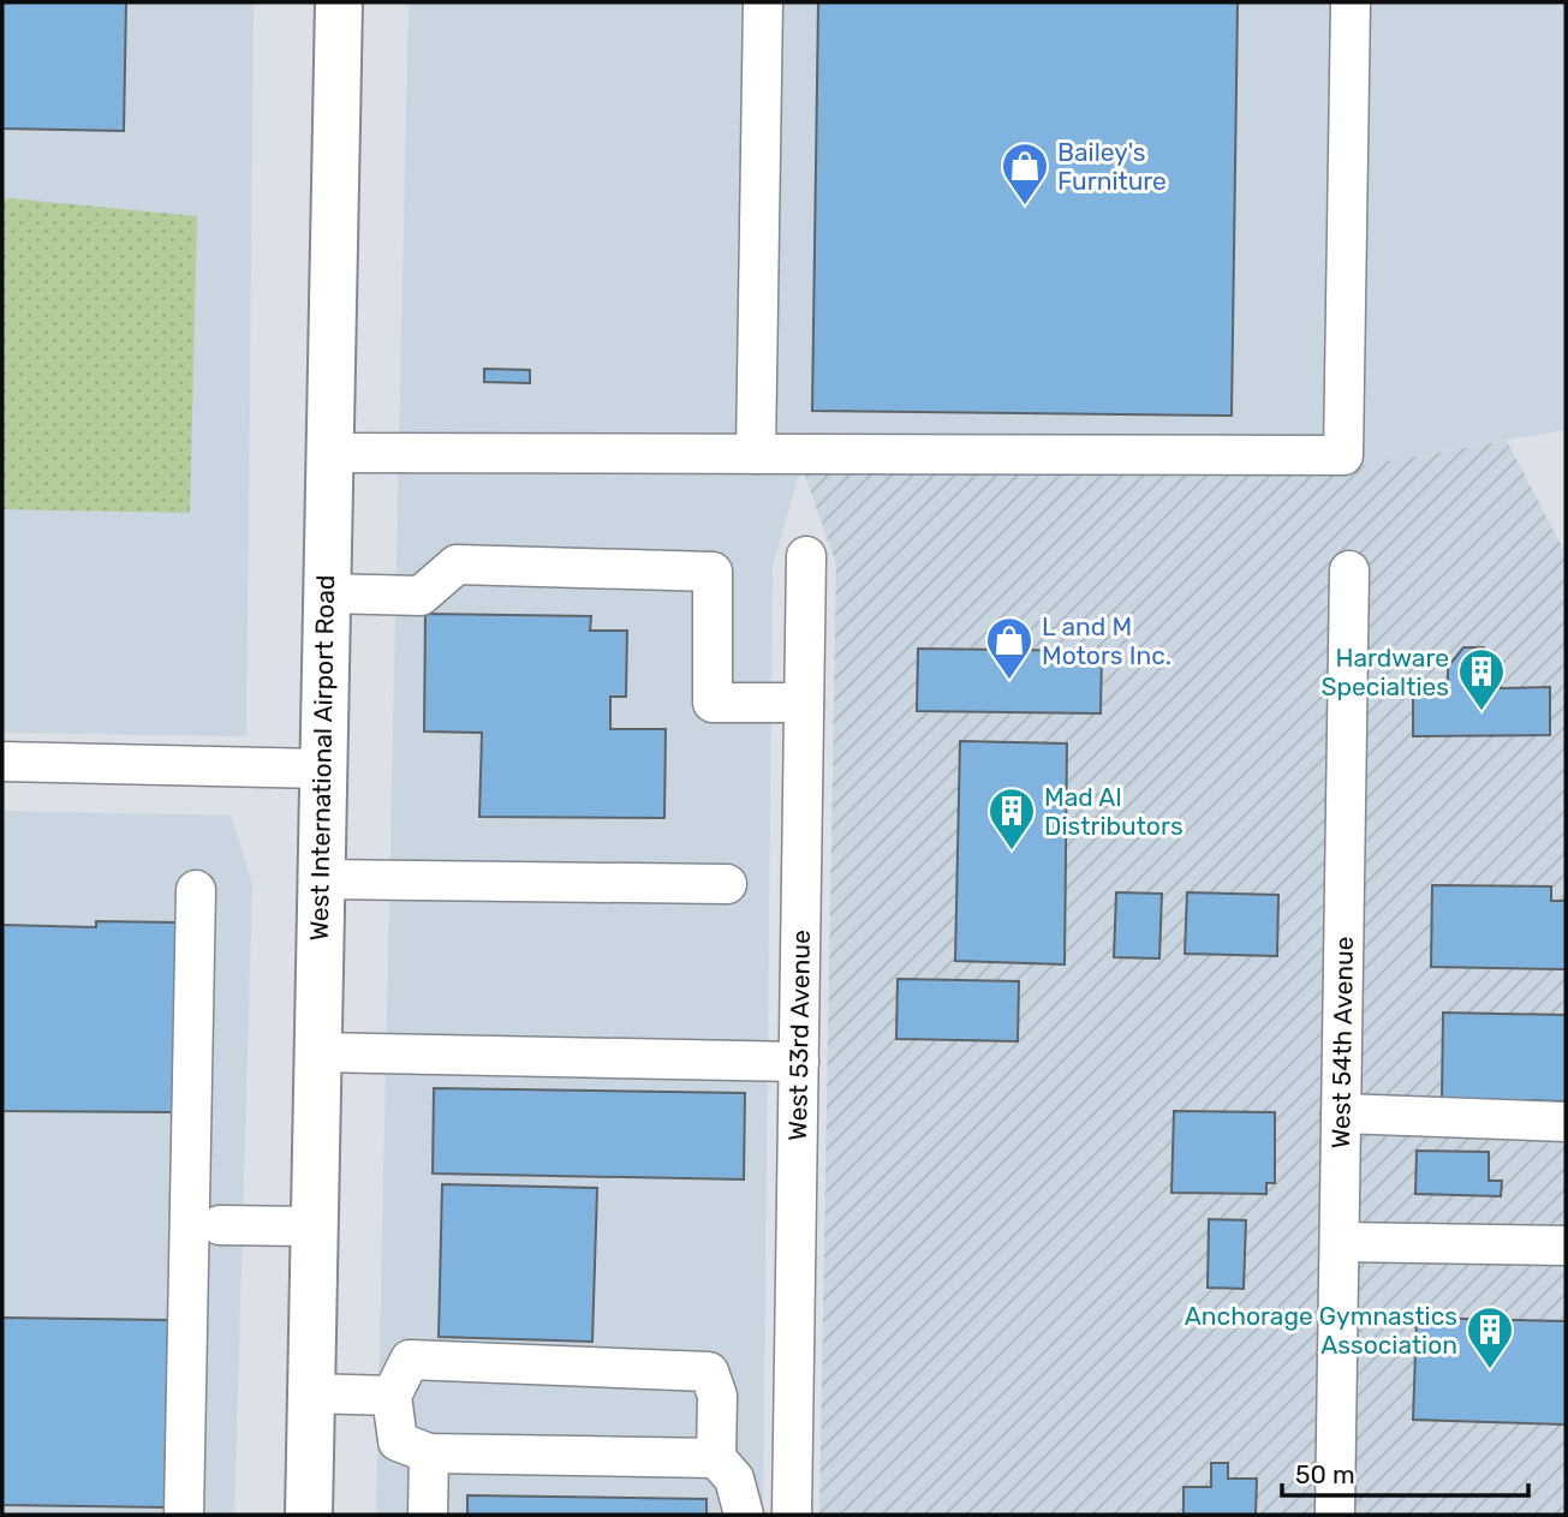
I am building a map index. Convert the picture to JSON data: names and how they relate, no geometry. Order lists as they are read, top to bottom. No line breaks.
{"streets":{"main road":["West International Airport Road"],"street":["West 53rd Avenue","West 54th Avenue"]},"places":{"shop":["Bailey's Furniture","L and M Motors Inc."],"building":["Hardware Specialties","Mad Al Distributors","Anchorage Gymnastics Association"]},"scale_bar":"50 m"}
